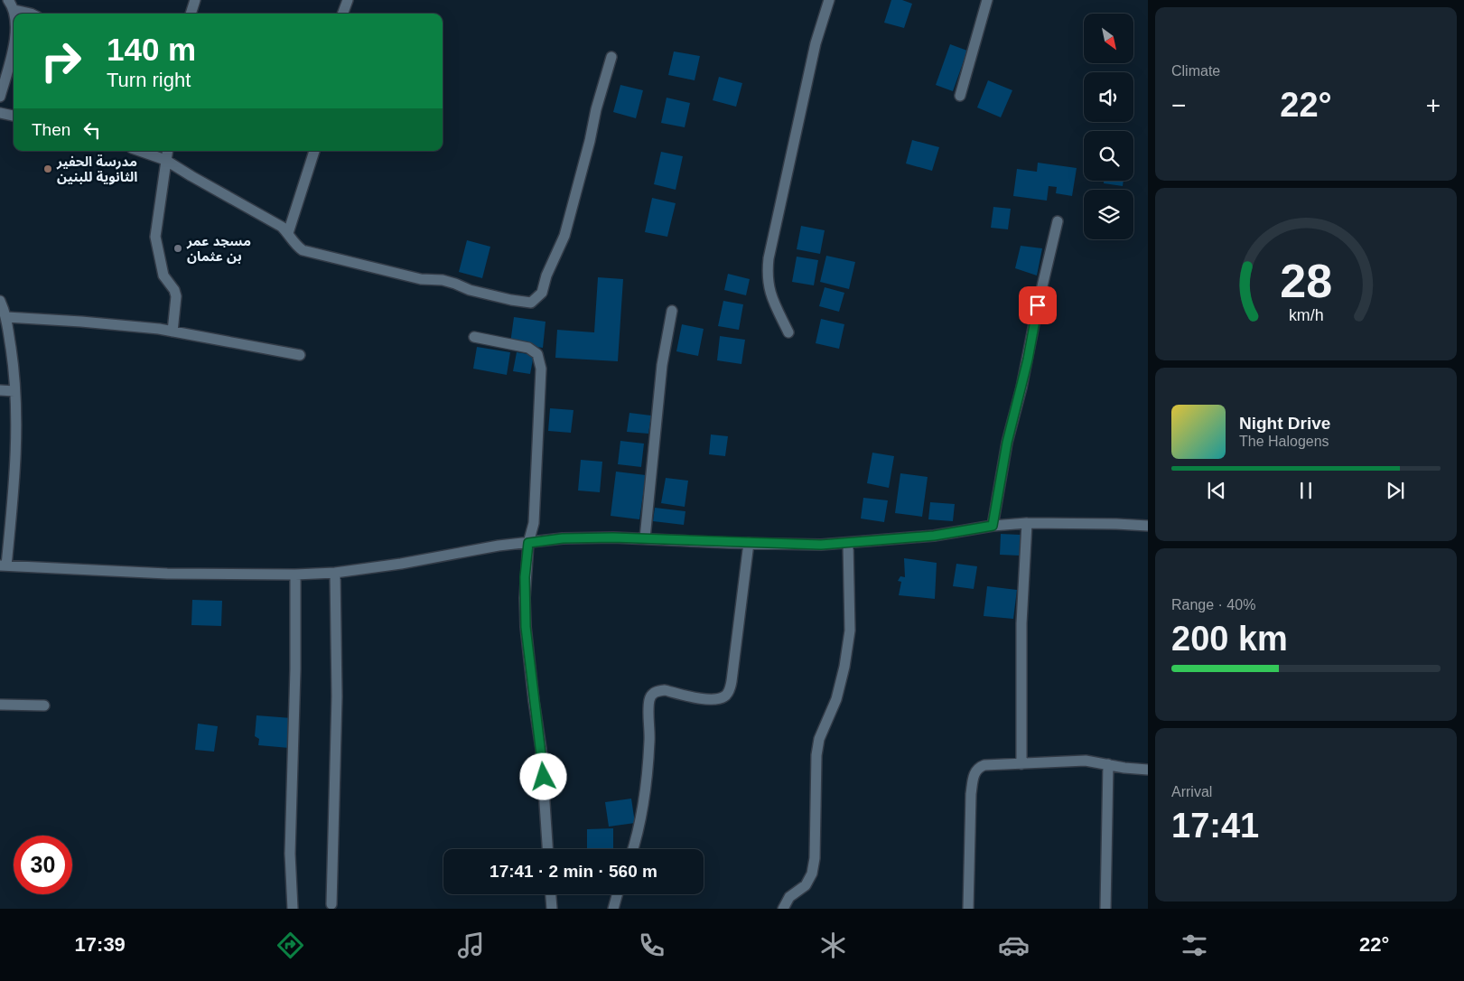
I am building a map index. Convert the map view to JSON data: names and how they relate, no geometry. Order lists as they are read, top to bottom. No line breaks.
{"places":["مدرسة الحفير الثانوية للبنين","مسجد عمر بن عثمان"],"north":"bottom right","page":{"tile":["Climate",["Range · 40%","200 km"],["Arrival","17:41"]],"turn":["140 m","Turn right"],"heat":["−","22°","+"],"then":"Then","song":["Night Drive","The Halogens"],"limit":"30","trip":"17:41 · 2 min · 560 m","tabs":["17:39","22°"],"gauge":["28","km/h"]}}
